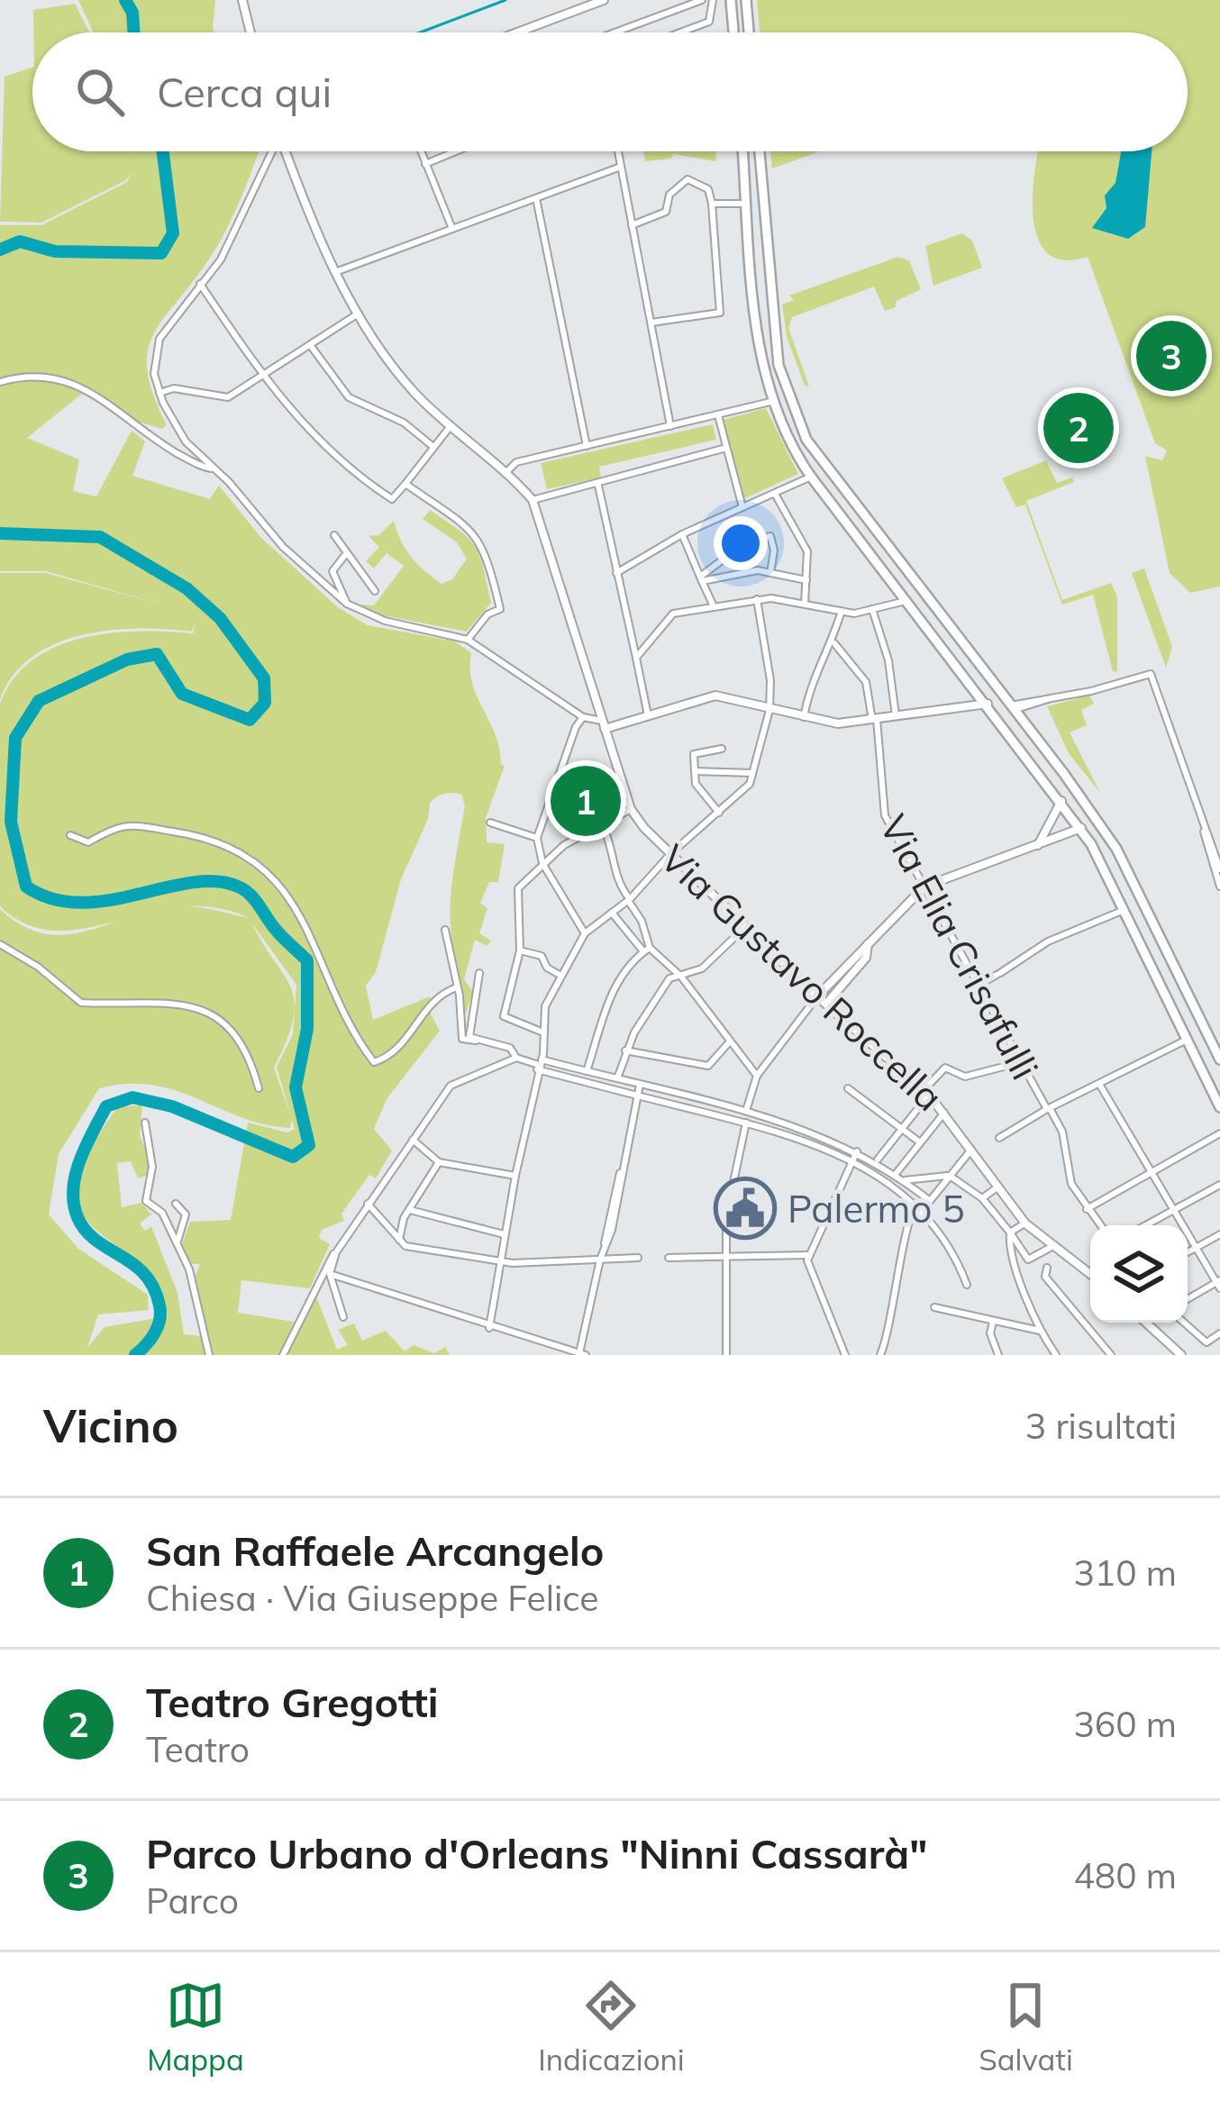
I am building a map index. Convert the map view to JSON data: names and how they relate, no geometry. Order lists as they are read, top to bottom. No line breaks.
{"streets":{"street":["Via Elia Crisafulli","Via Gustavo Roccella"]},"places":{"public building":["Palermo 5"]},"page":{"search":"Cerca qui","pins":["3","2","1"],"heading":["Vicino","3 risultati"],"list":[{"mark":"1","name":"San Raffaele Arcangelo","note":"Chiesa · Via Giuseppe Felice","value":"310 m"},{"mark":"2","name":"Teatro Gregotti","note":"Teatro","value":"360 m"},{"mark":"3","name":"Parco Urbano d'Orleans \"Ninni Cassarà\"","note":"Parco","value":"480 m"}],"nav":["Mappa","Indicazioni","Salvati"]}}
